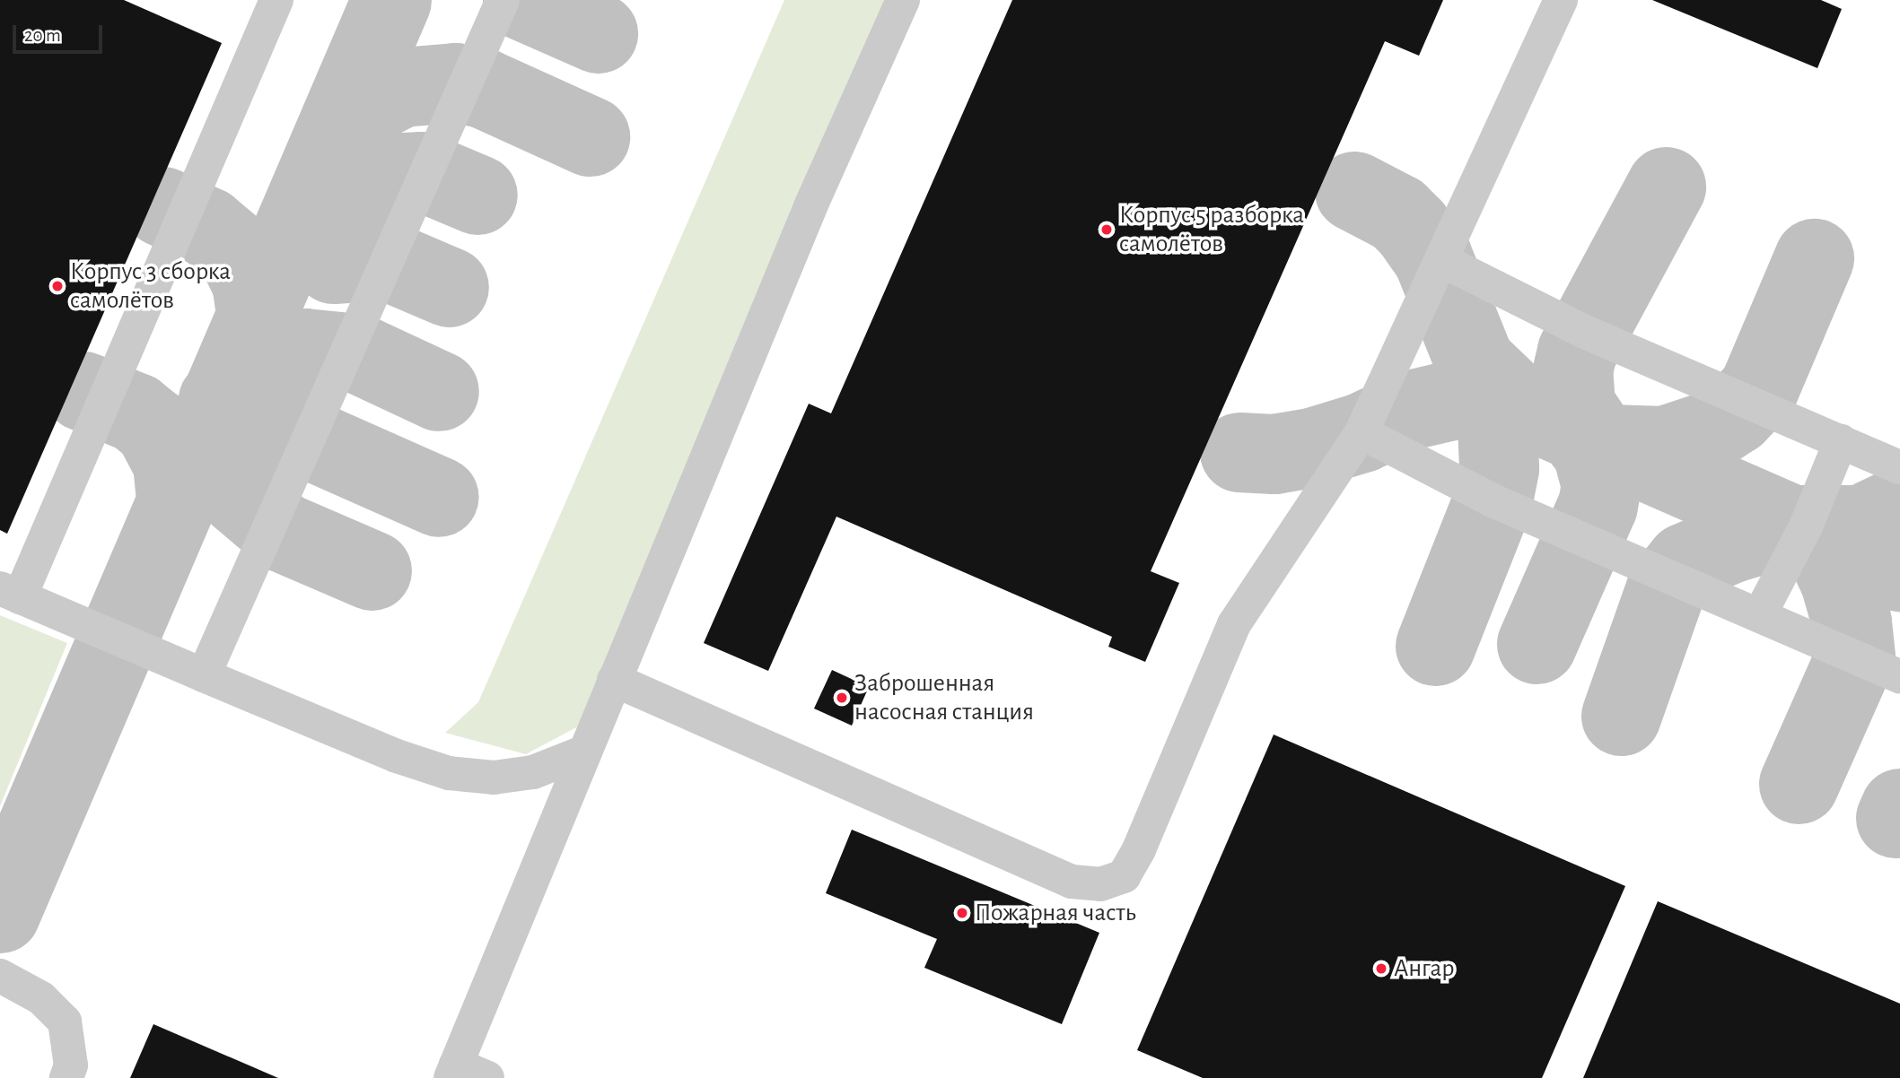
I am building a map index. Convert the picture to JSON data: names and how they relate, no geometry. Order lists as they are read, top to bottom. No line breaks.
{"places":["Корпус 5 разборка самолётов","Корпус 3 сборка самолётов","Заброшенная насосная станция","Пожарная часть","Ангар"],"scale_bar":"20 m"}
